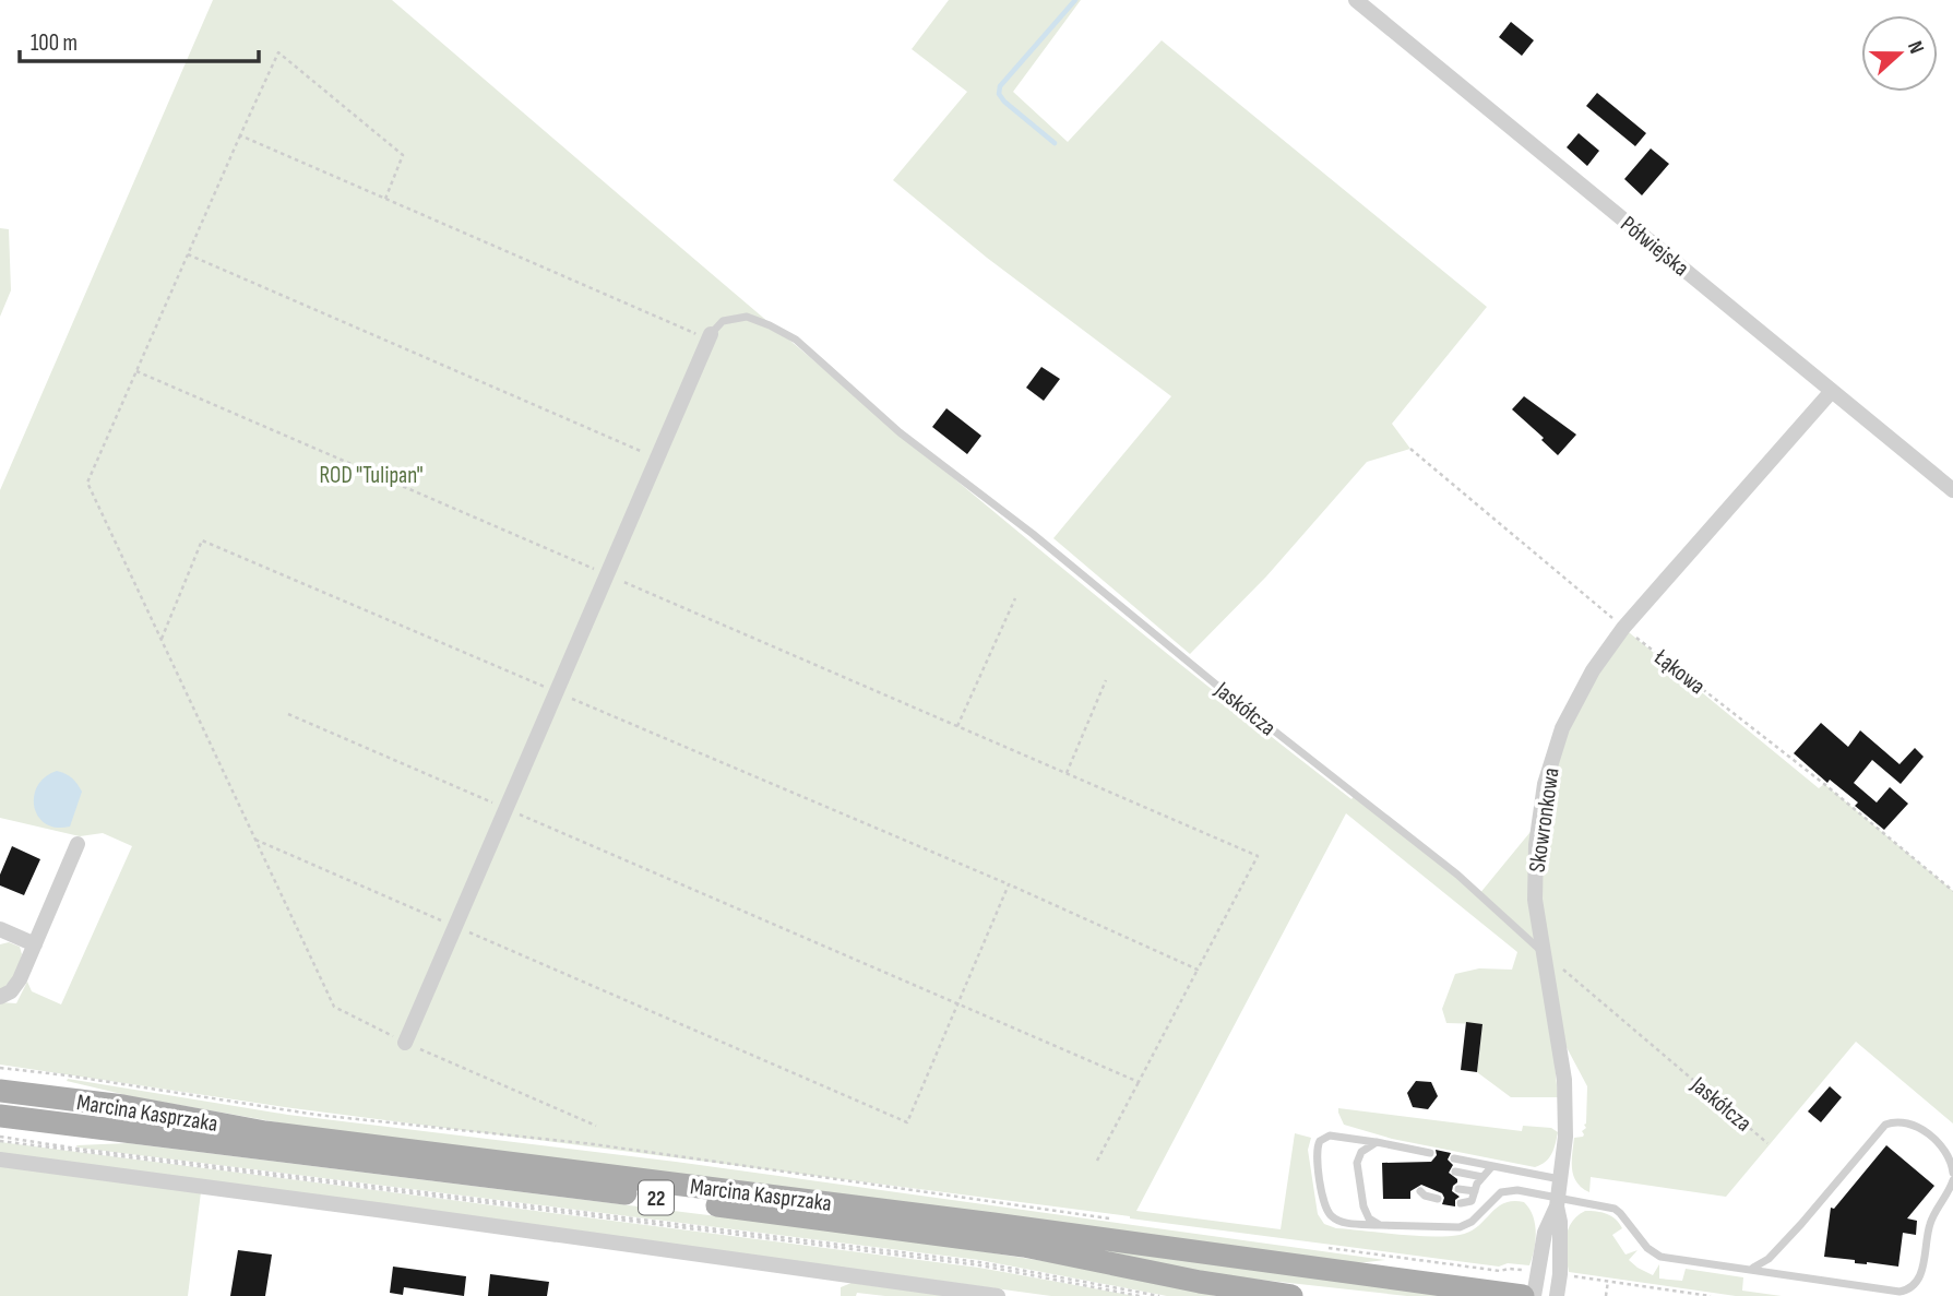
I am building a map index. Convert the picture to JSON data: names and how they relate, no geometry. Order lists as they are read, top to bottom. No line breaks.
{"streets":{"main road":["Marcina Kasprzaka","22"],"street":["Półwiejska","Skowronkowa"],"lane":["Jaskółcza"],"path":["Łąkowa"]},"crossings":[["Półwiejska","Skowronkowa"],["Łąkowa","Skowronkowa"],["Jaskółcza","Skowronkowa"]],"parks":["ROD \"Tulipan\""],"scale_bar":"100 m","north":"right"}
